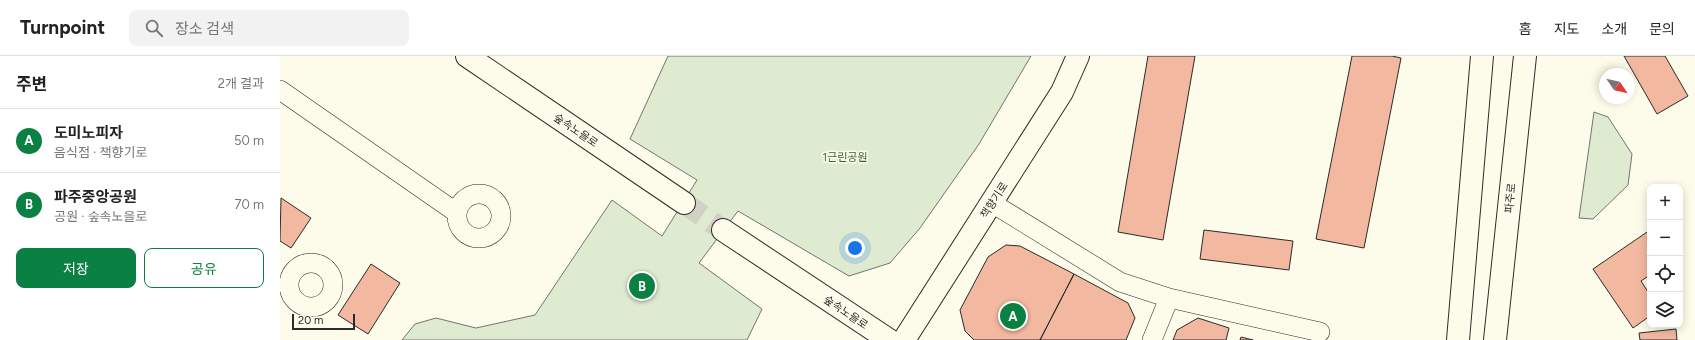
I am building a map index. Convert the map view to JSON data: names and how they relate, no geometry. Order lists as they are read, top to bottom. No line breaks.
{"streets":{"street":["숲속노을로","파주로","책향기로"]},"parks":["1근린공원"],"scale_bar":"20 m","north":"bottom right","page":{"header":"Turnpoint","search":"장소 검색","nav":["홈","지도","소개","문의"],"heading":["주변","2개 결과"],"list":[{"mark":"A","name":"도미노피자","note":"음식점 · 책향기로","value":"50 m"},{"mark":"B","name":"파주중앙공원","note":"공원 · 숲속노을로","value":"70 m"}],"map_buttons":["+","−"],"buttons":["저장","공유"],"pins":["B","A"],"scale":"20 m"}}
